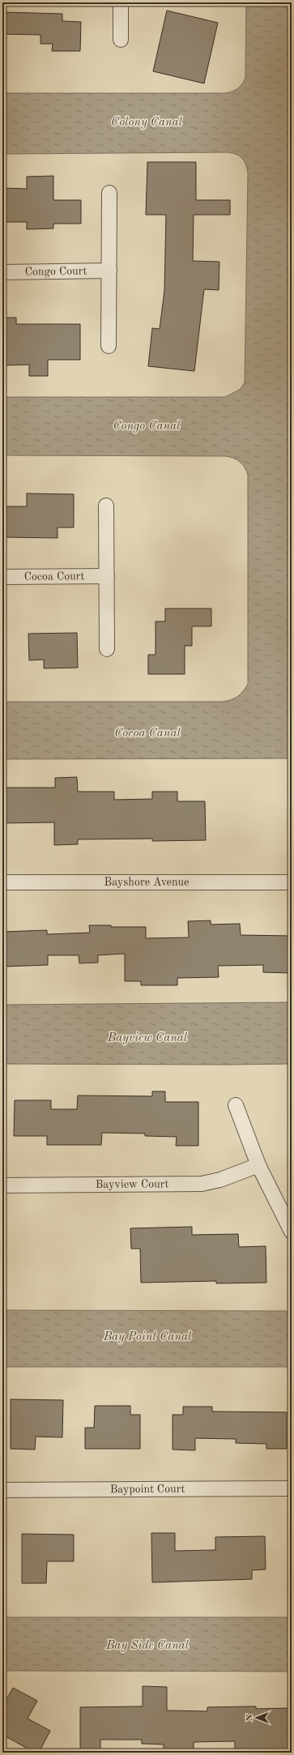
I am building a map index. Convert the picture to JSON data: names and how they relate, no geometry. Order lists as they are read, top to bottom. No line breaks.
{"streets":{"street":["Congo Court","Cocoa Court","Bayshore Avenue","Bayview Court","Baypoint Court"]},"water":["Colony Canal","Congo Canal","Cocoa Canal","Bayview Canal","Bay Point Canal","Bay Side Canal"],"north":"left"}
